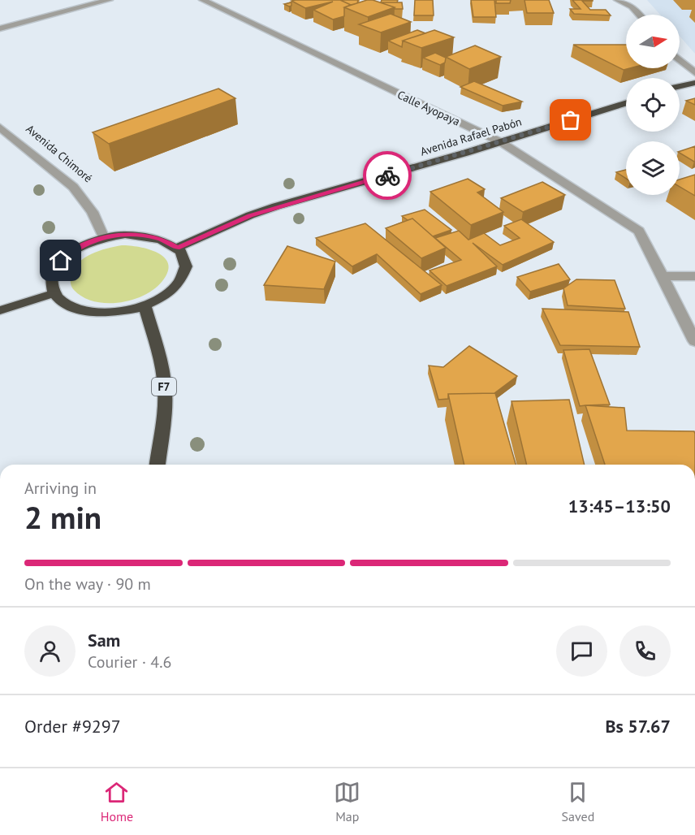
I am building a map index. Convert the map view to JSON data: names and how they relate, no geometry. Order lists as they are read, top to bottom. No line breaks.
{"streets":{"highway":["Avenida Rafael Pabón","F7"],"street":["Calle Ayopaya","Avenida Chimoré"]},"crossings":[["Calle Ayopaya","Avenida Rafael Pabón"],["Avenida Rafael Pabón","Avenida Chimoré"],["Avenida Rafael Pabón","F7"],["Avenida Chimoré","F7"]],"north":"right","page":{"heading":["2 min","Arriving in","13:45–13:50"],"panel":["Sam","Courier · 4.6","Order #9297","Bs 57.67"],"bar":"On the way · 90 m","tabs":["Home","Map","Saved"]}}
